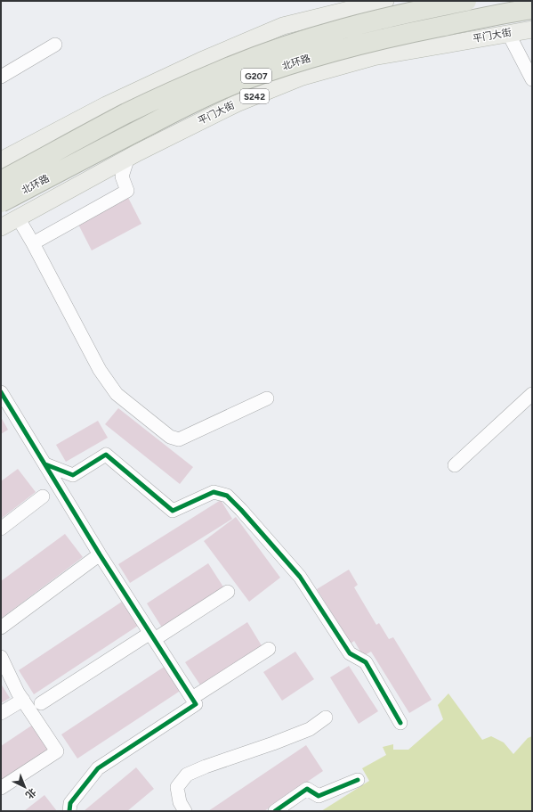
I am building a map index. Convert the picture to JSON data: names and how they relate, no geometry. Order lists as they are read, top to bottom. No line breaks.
{"streets":{"highway":["北环路","G207"],"main road":["平门大街","S242"]},"north":"bottom right"}
